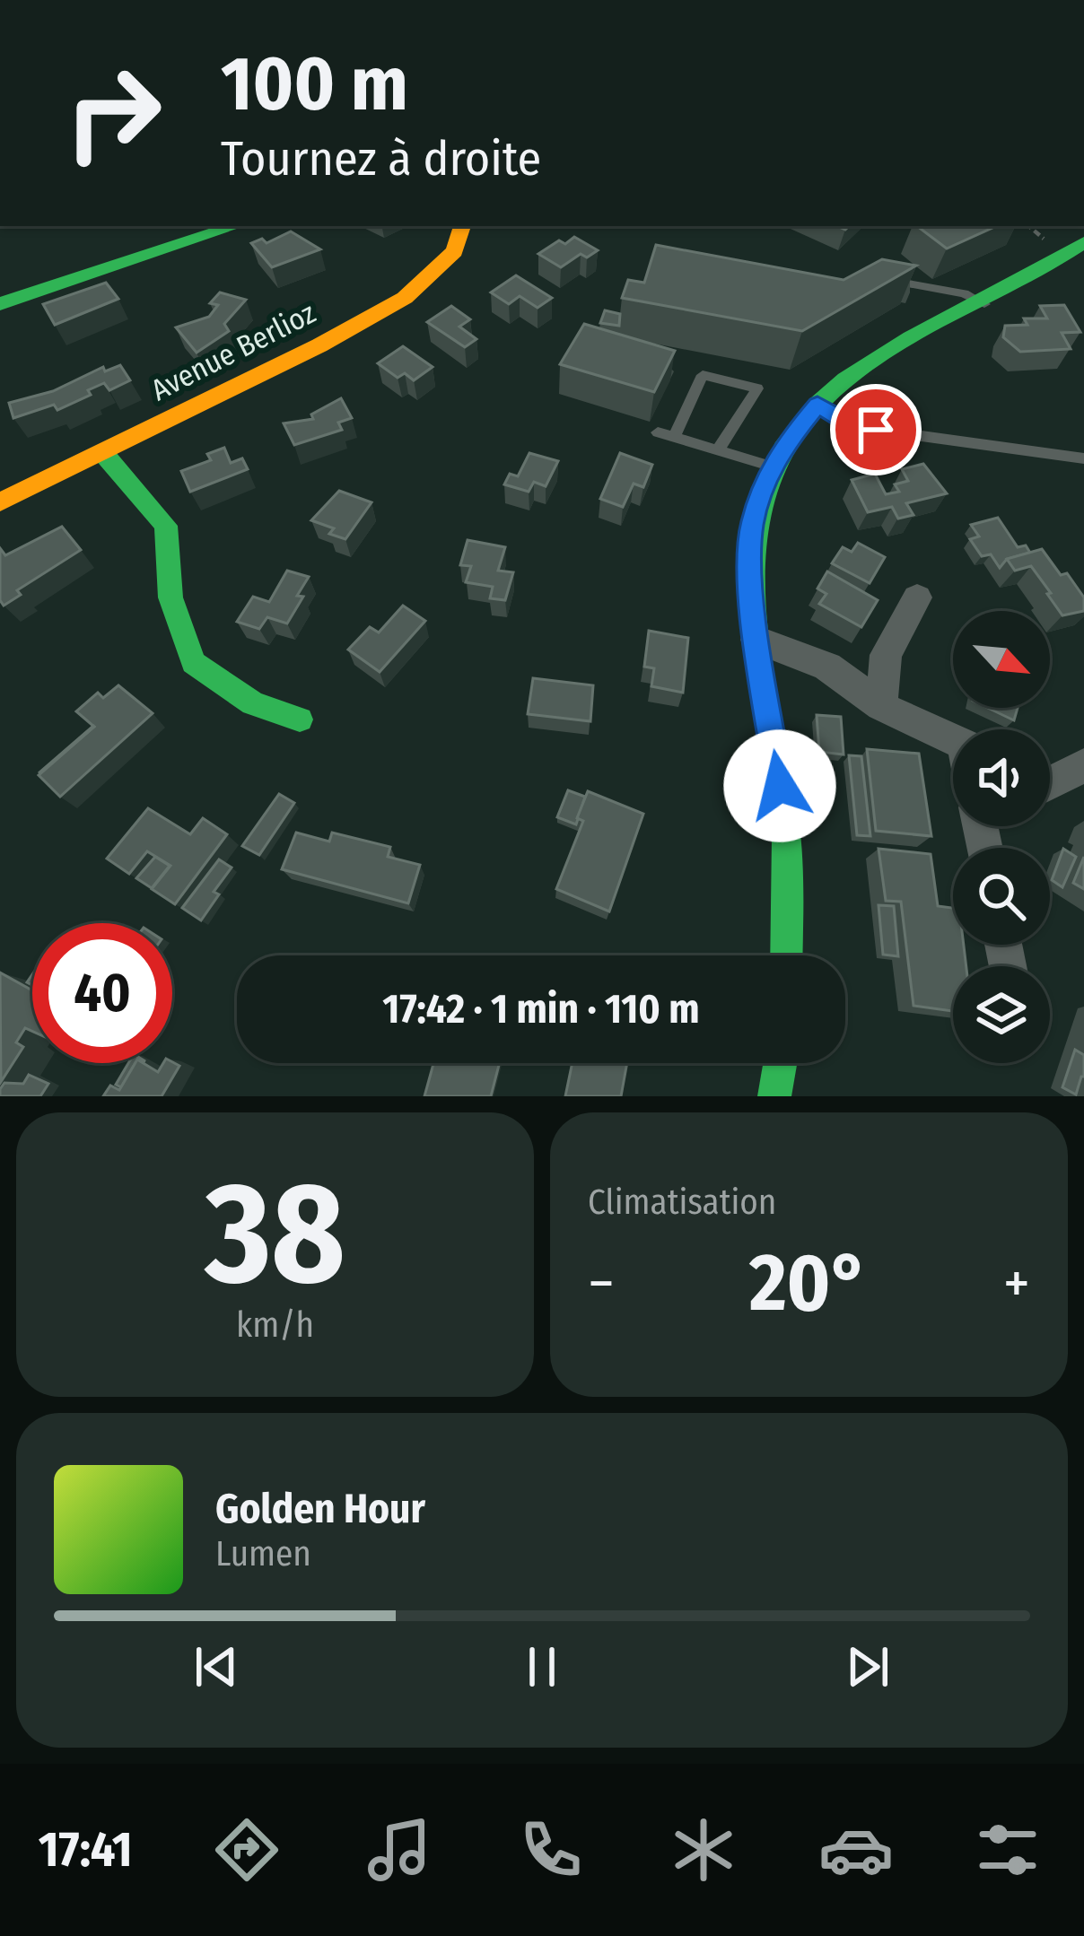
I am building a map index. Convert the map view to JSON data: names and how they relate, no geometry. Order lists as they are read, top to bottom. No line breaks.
{"streets":{"street":["Avenue Berlioz"]},"north":"bottom right","page":{"turn":["100 m","Tournez à droite"],"limit":"40","trip":"17:42 · 1 min · 110 m","tile":[["38","km/h"],"Climatisation"],"heat":["−","20°","+"],"song":["Golden Hour","Lumen"],"tabs":"17:41"}}
